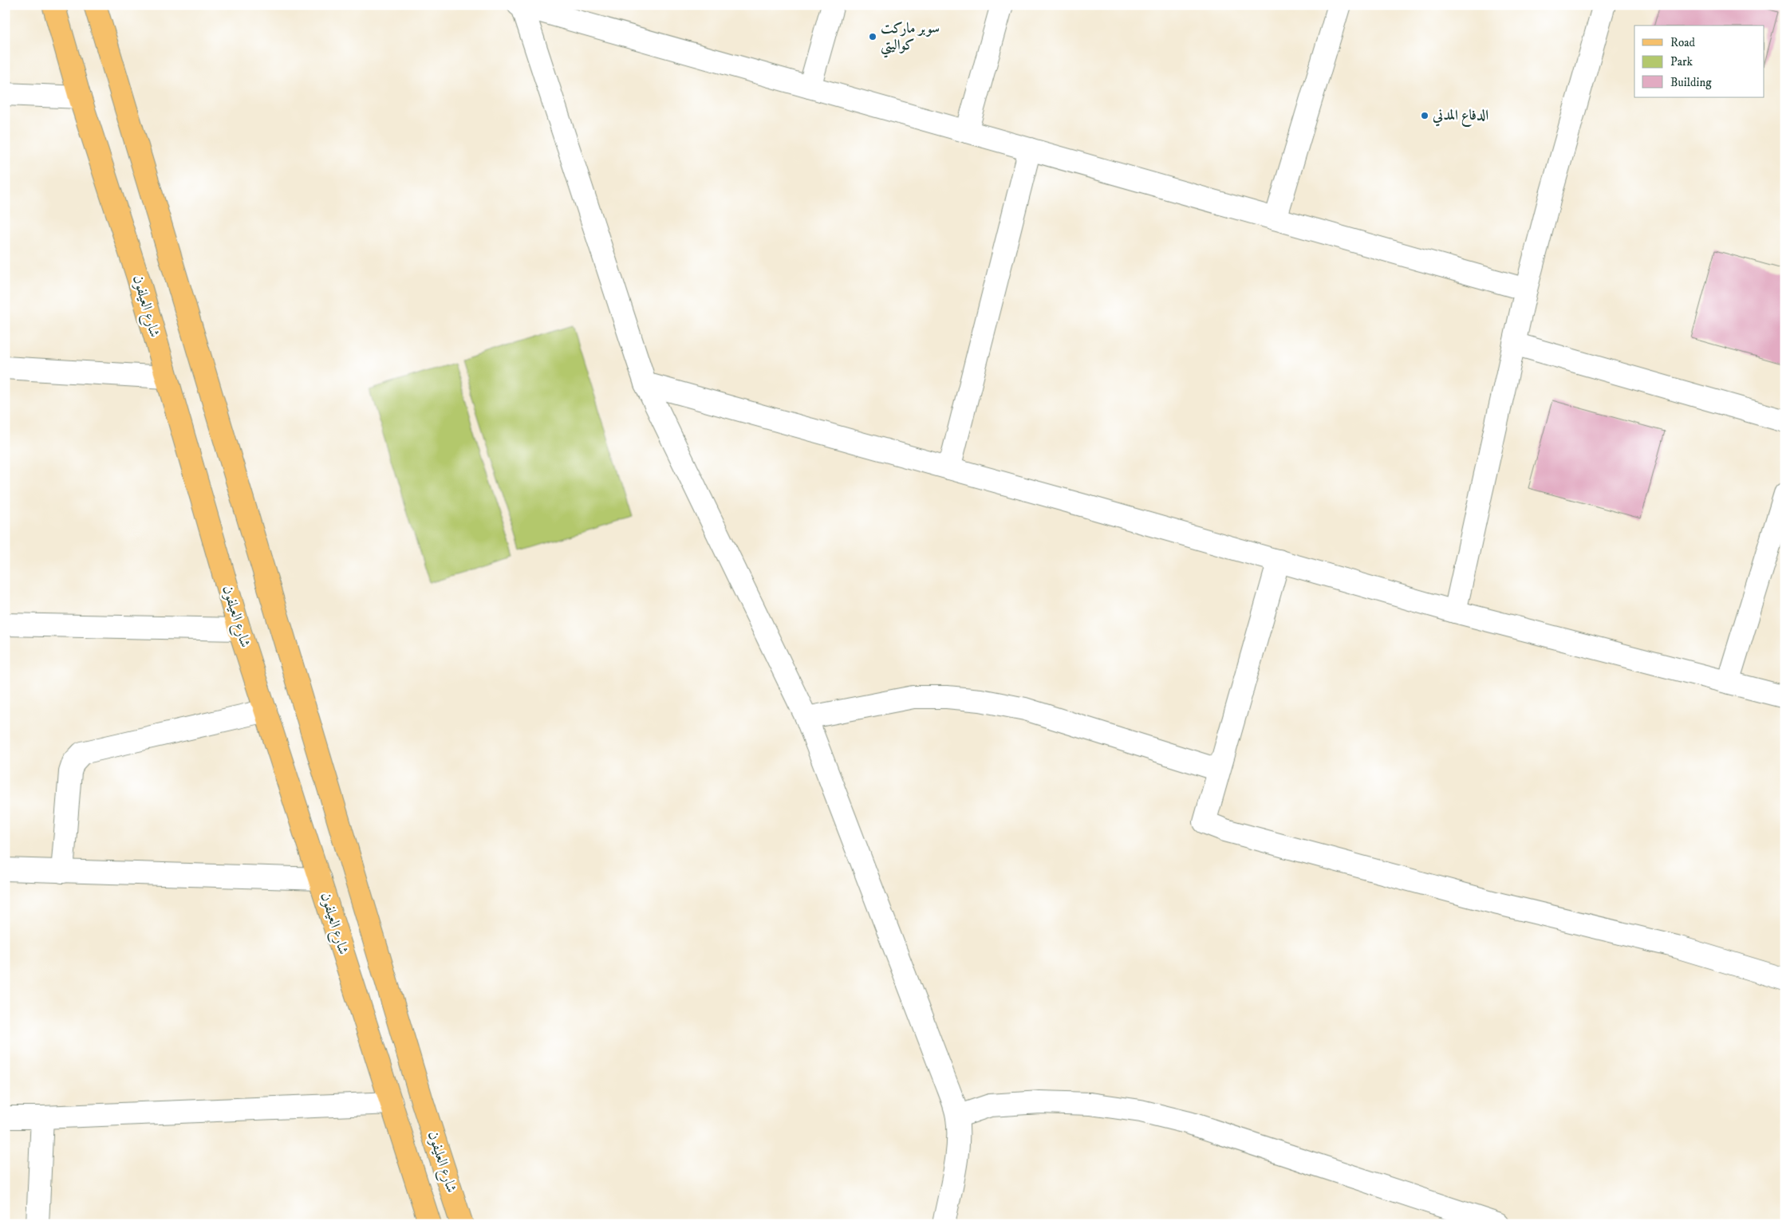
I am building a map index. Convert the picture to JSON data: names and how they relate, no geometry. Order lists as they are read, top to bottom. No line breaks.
{"streets":{"main road":["شارع العيلفون","شارع العليفون"]},"places":["سوبر ماركت كواليتي","الدفاع المدني"],"legend":["Road","Park","Building"]}
